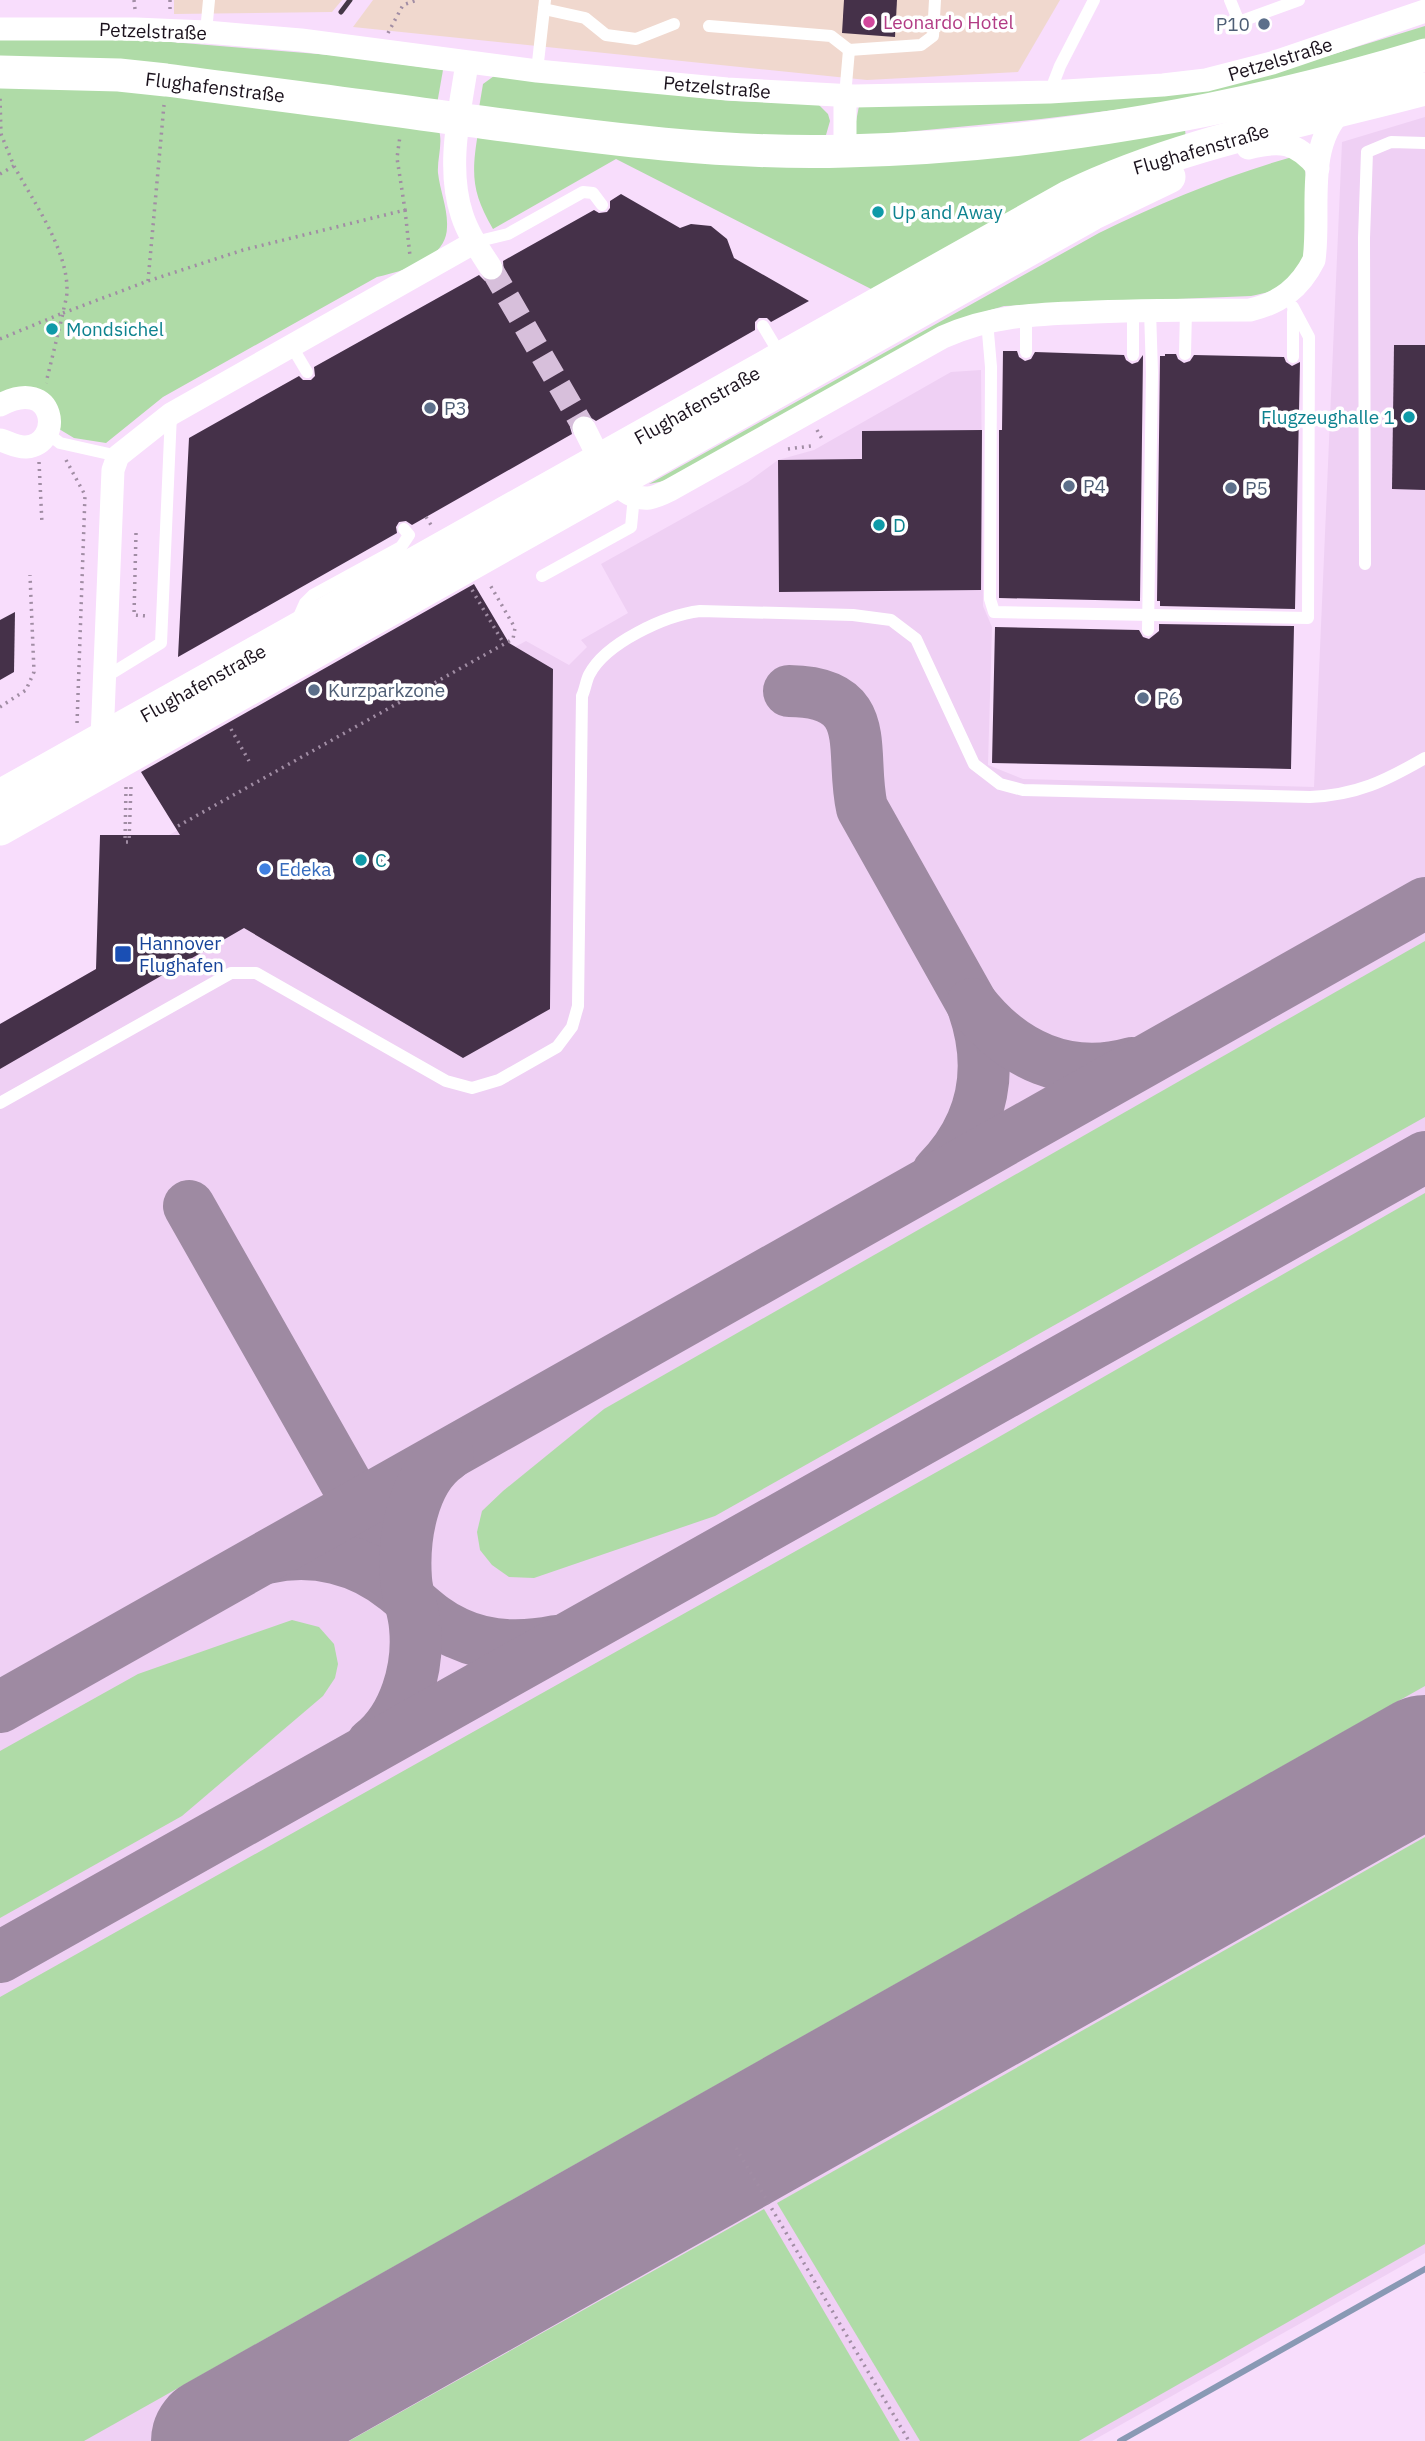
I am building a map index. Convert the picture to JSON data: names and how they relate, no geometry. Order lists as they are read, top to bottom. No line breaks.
{"streets":{"main road":["Flughafenstraße"],"street":["Petzelstraße"]},"places":{"other":["Leonardo Hotel","P10","Up and Away","Mondsichel","P3","Flugzeughalle 1","P4","P5","D","Kurzparkzone","P6","C","Edeka"],"transit":["Hannover Flughafen"]}}
